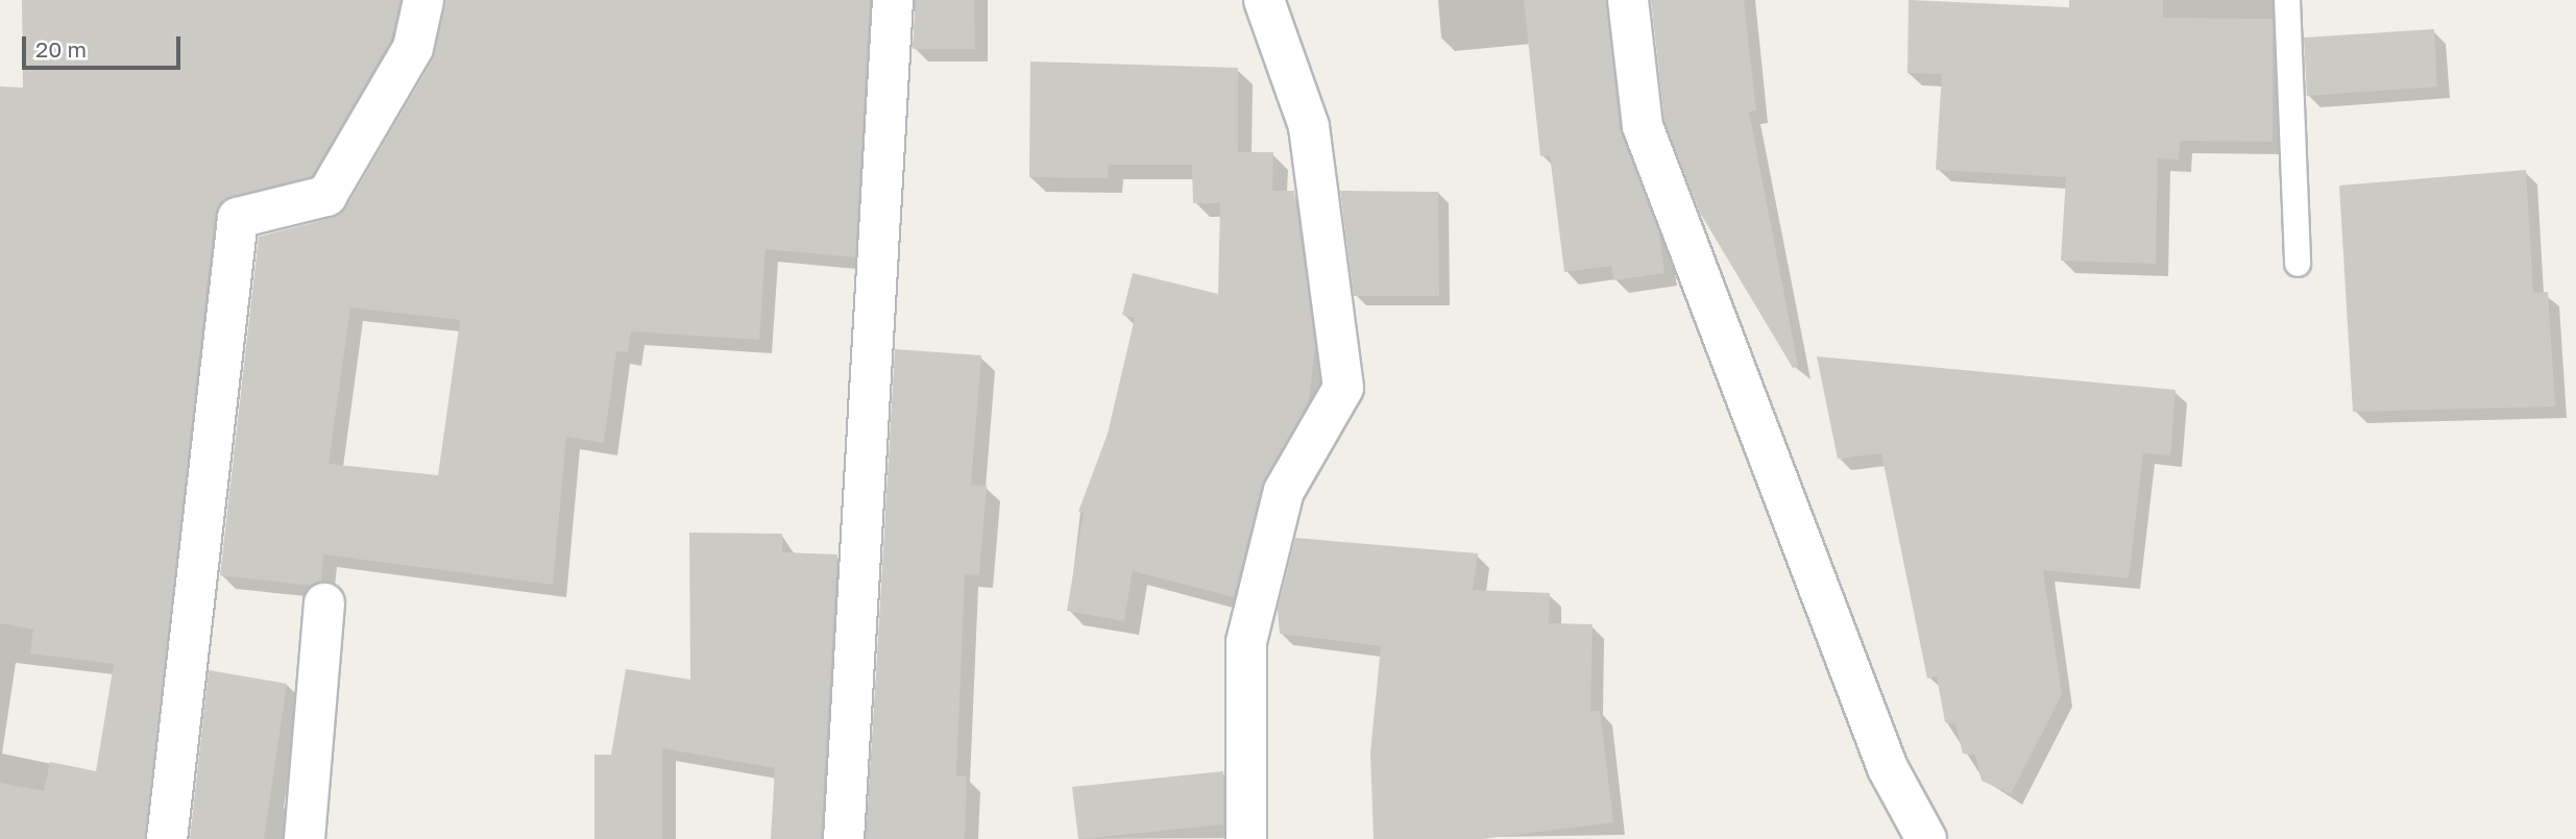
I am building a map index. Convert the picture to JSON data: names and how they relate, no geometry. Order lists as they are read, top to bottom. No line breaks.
{"scale_bar":"20 m"}
